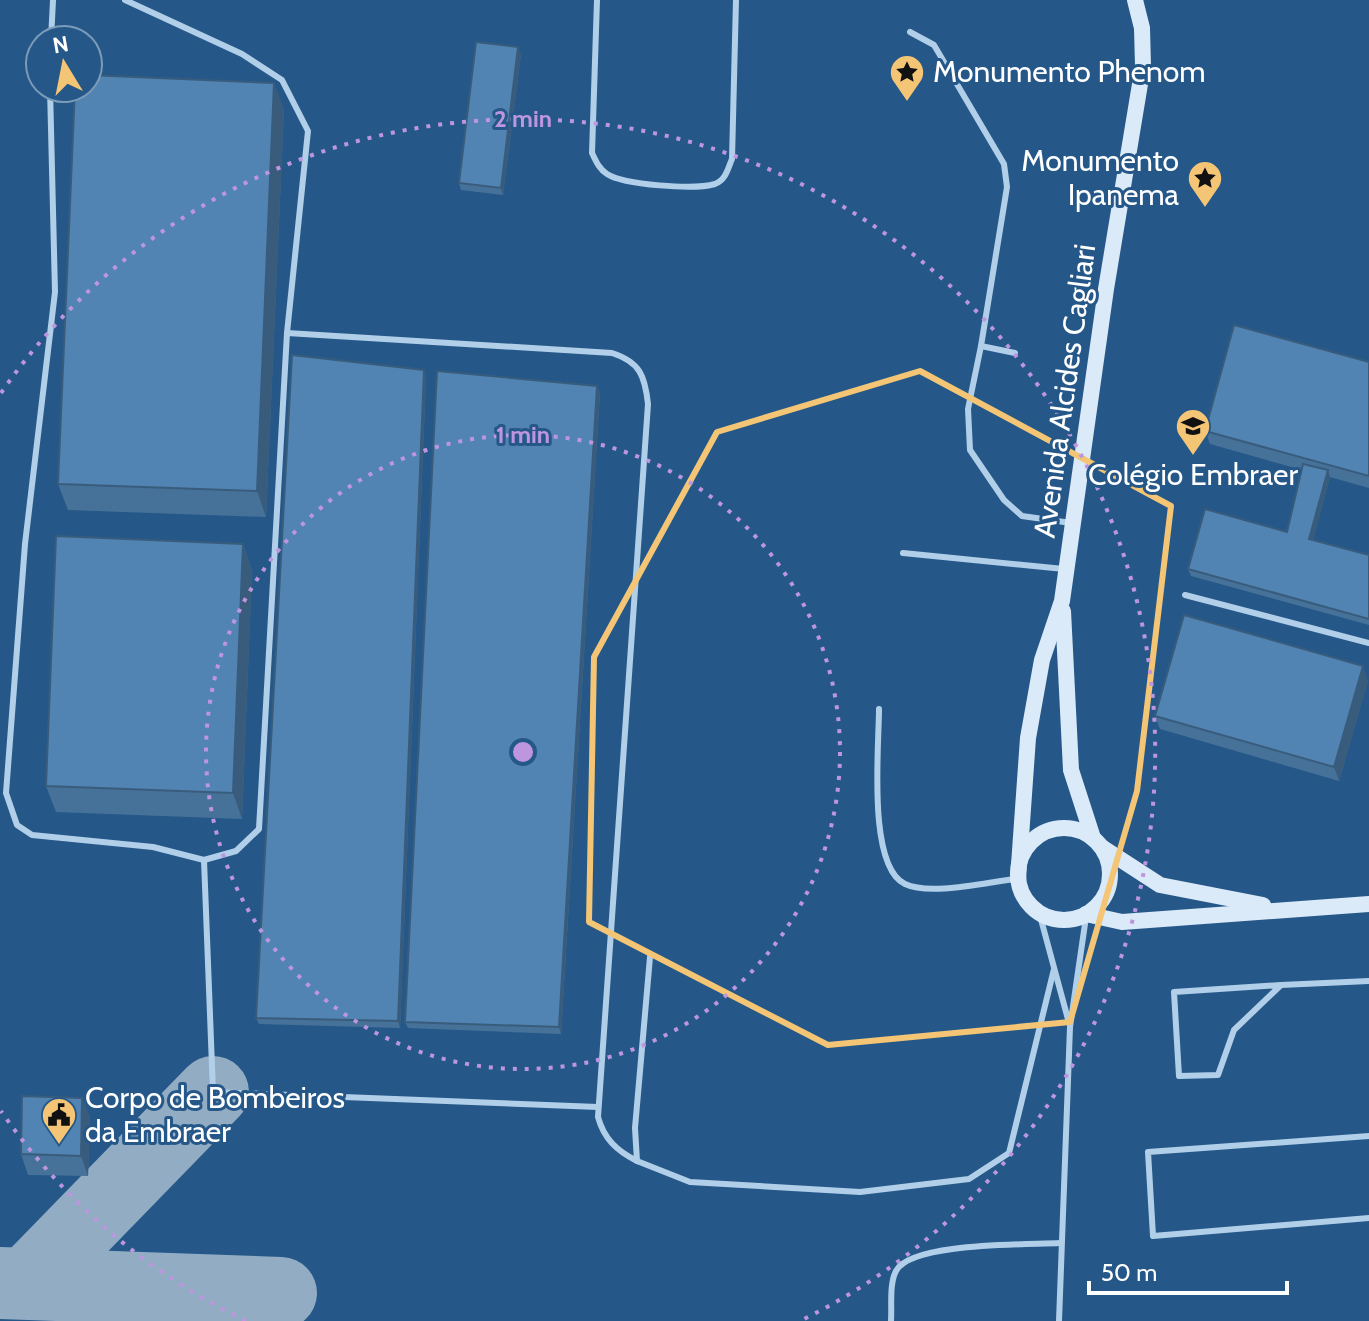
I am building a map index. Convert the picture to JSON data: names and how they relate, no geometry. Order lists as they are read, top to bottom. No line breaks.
{"streets":{"main road":["Avenida Alcides Cagliari"]},"places":{"place":["Monumento Phenom","Monumento Ipanema"],"school or university":["Colégio Embraer"],"public building":["Corpo de Bombeiros da Embraer"]},"scale_bar":"50 m","north":"top","rings":["2 min","1 min"]}
